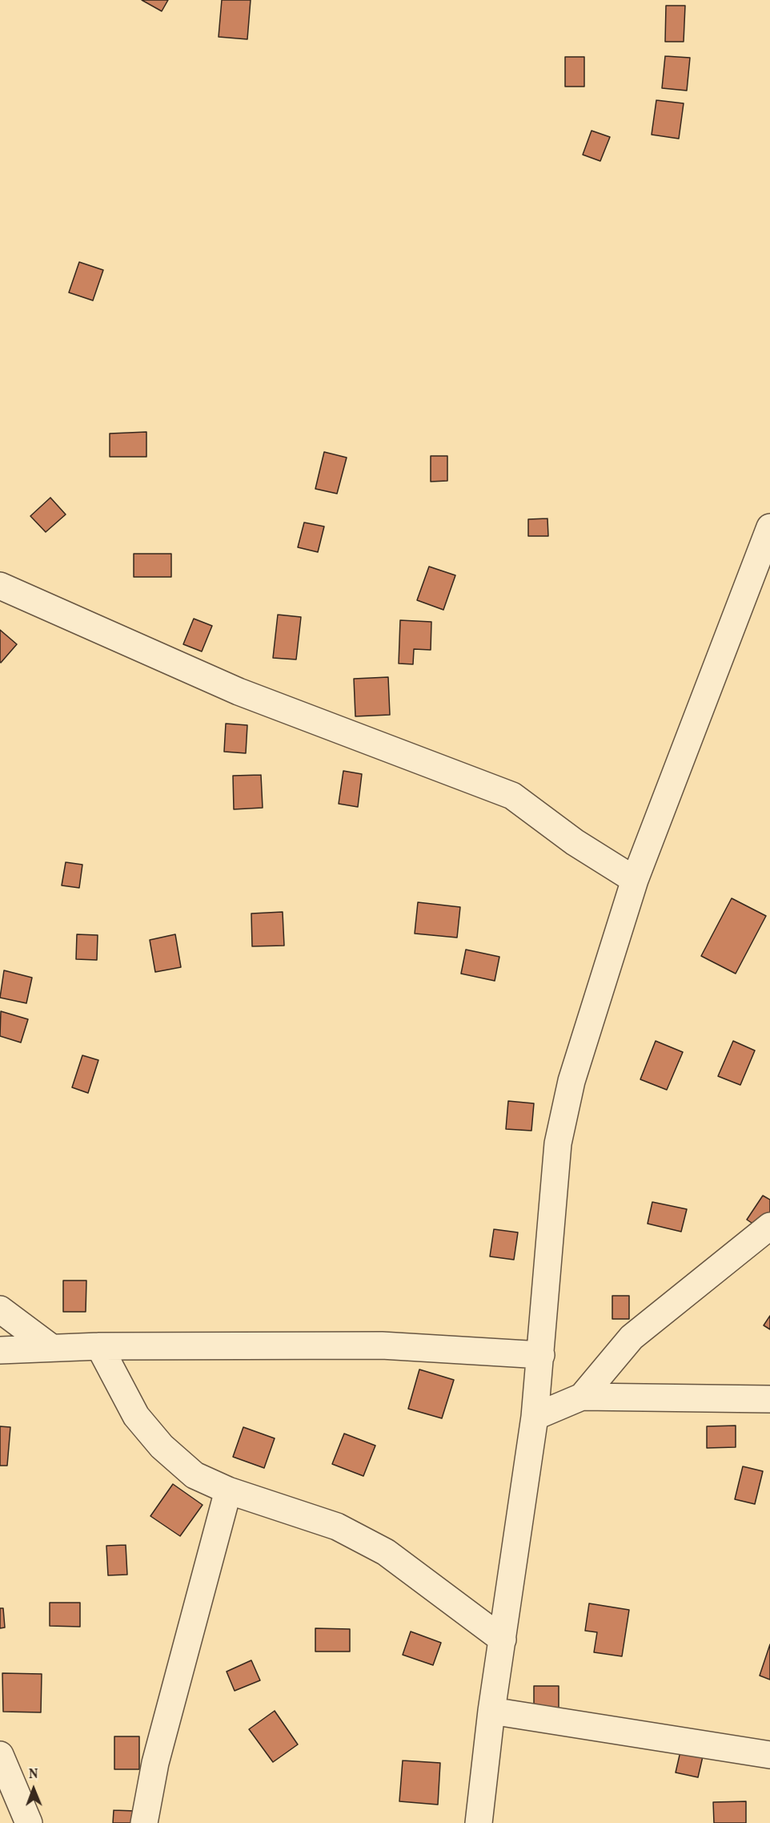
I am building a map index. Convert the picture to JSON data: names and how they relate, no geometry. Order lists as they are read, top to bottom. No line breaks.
{"north":"top"}
